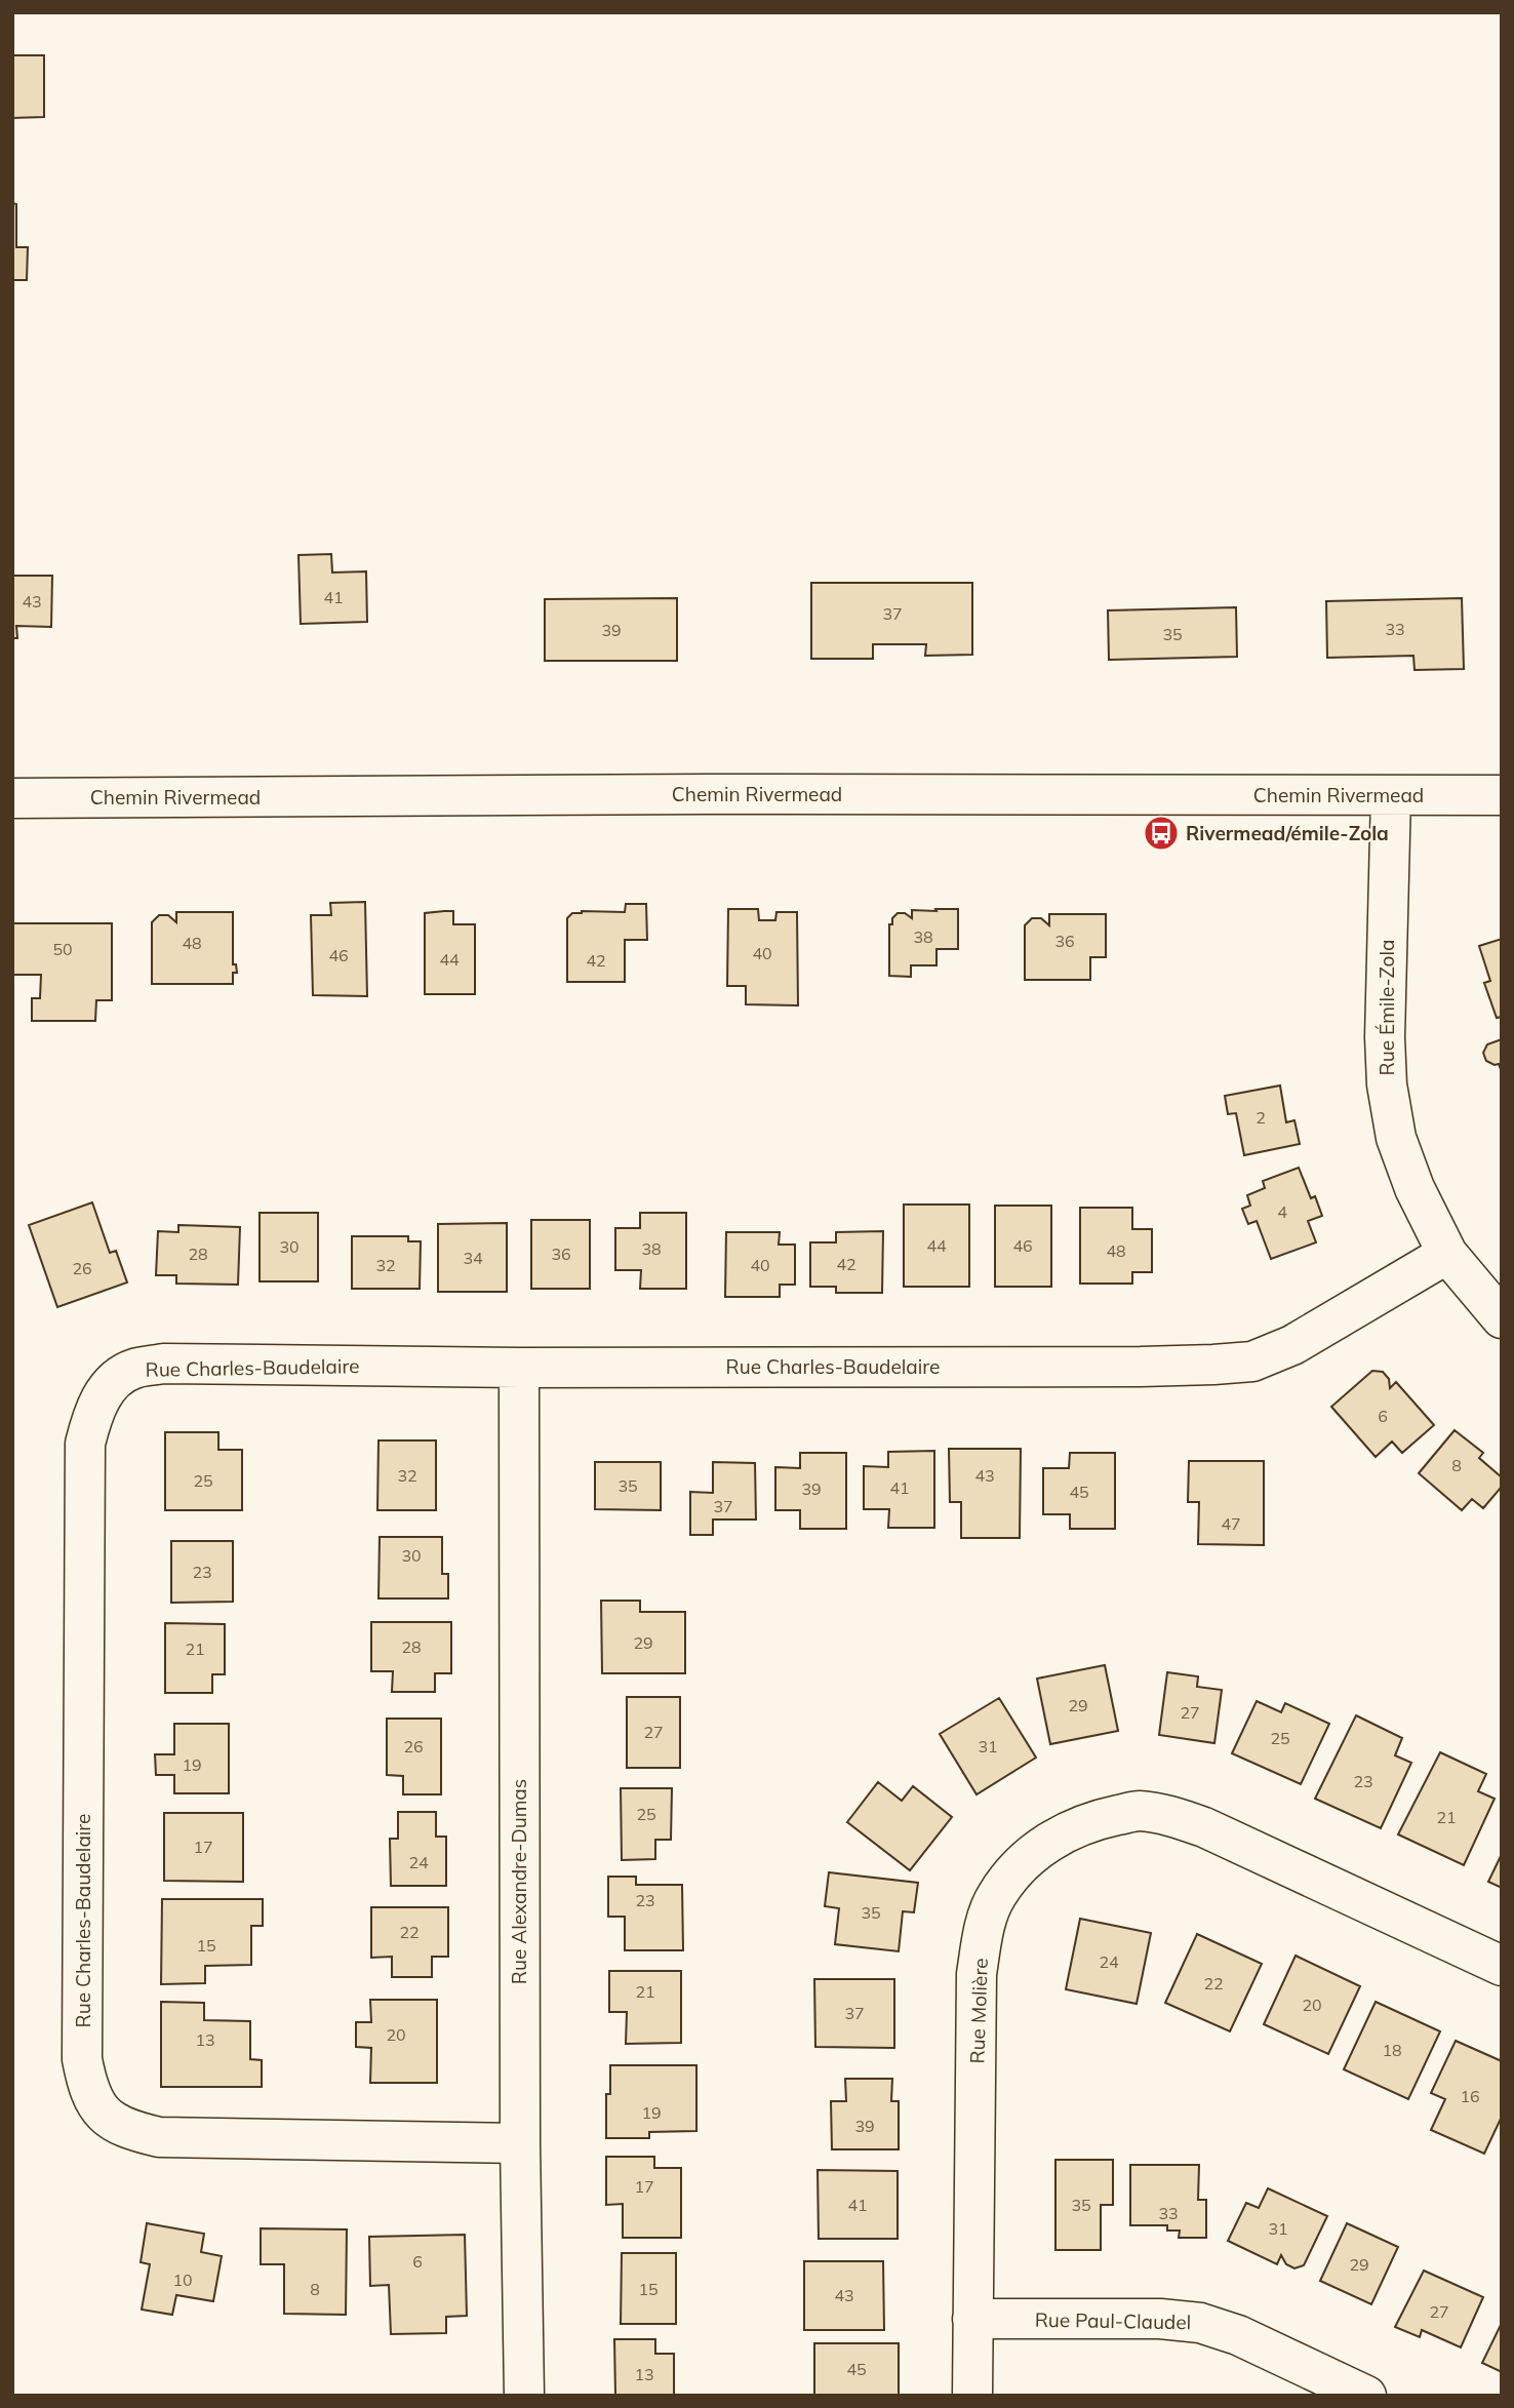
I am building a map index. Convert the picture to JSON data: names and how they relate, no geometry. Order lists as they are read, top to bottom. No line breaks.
{"streets":{"street":["Chemin Rivermead","Rue Émile-Zola","Rue Charles-Baudelaire","Rue Alexandre-Dumas","Rue Molière","Rue Paul-Claudel"]},"crossings":[["Chemin Rivermead","Rue Émile-Zola"],["Rue Émile-Zola","Rue Charles-Baudelaire"],["Rue Charles-Baudelaire","Rue Alexandre-Dumas"],["Rue Molière","Rue Paul-Claudel"]],"places":{"bus stop":["Rivermead/émile-Zola"]},"house_numbers":["41","43","37","33","39","35","38","36","48","50","40","46","44","42","2","4","44","46","30","38","48","28","36","34","42","32","40","26","6","8","32","43","25","35","41","39","45","37","47","30","23","29","28","21","29","27","27","25","26","31","19","23","25","21","17","24","23","35","22","15","24","22","21","20","37","20","13","18","16","19","39","17","41","35","33","31","6","29","10","8","15","43","27","45","13"]}
